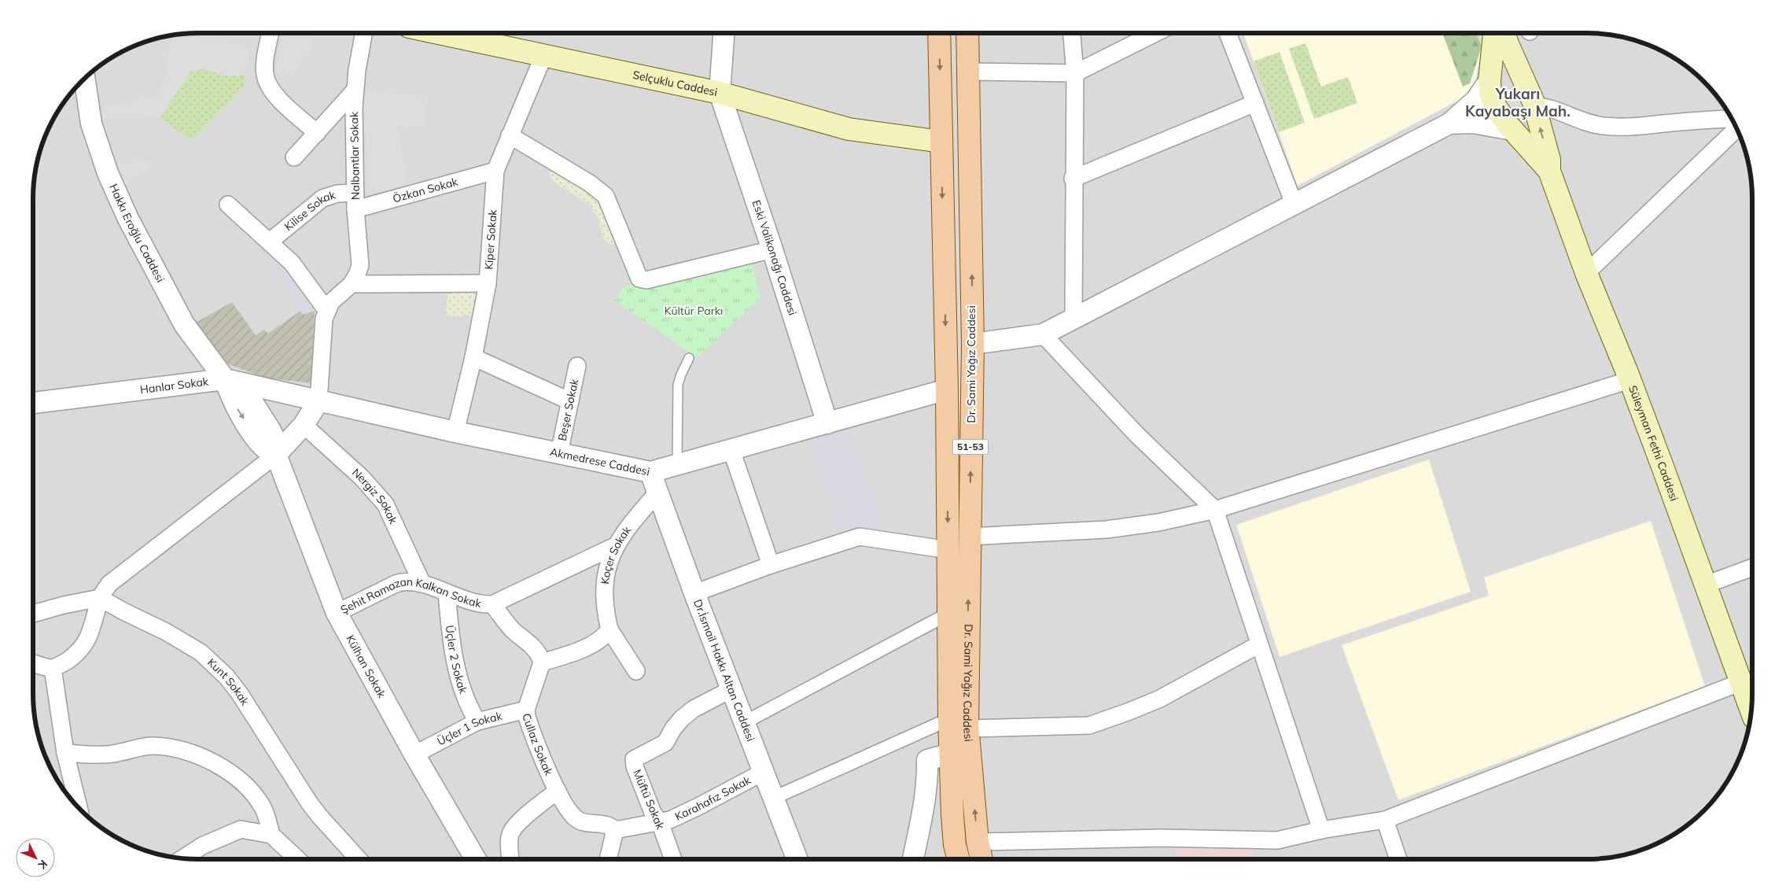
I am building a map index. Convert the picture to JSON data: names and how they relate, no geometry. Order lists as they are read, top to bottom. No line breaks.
{"streets":{"main road":["Selçuklu Caddesi","Dr. Sami Yağız Caddesi","Süleyman Fethi Caddesi","51-53"],"street":["Nalbantlar Sokak","Özkan Sokak","Kilise Sokak","Hakkı Eroğlu Caddesi","Kiper Sokak","Eski Valikonağı Caddesi","Hanlar Sokak","Beşer Sokak","Akmedrese Caddesi","Nergiz Sokak","Koçer Sokak","Şehit Ramazan Kalkan Sokak","Üçler 2 Sokak","Külhan Sokak","Dr.İsmail Hakkı Altan Caddesi","Kunt Sokak","Üçler 1 Sokak","Cullaz Sokak","Karahafız Sokak","Müftü Sokak"]},"crossings":[["Selçuklu Caddesi","Kiper Sokak"],["Selçuklu Caddesi","Eski Valikonağı Caddesi"],["Selçuklu Caddesi","Dr. Sami Yağız Caddesi"],["Nalbantlar Sokak","Özkan Sokak"],["Nalbantlar Sokak","Kilise Sokak"],["Nalbantlar Sokak","Hanlar Sokak"],["Nalbantlar Sokak","Akmedrese Caddesi"],["Özkan Sokak","Kilise Sokak"],["Özkan Sokak","Kiper Sokak"],["Hakkı Eroğlu Caddesi","Hanlar Sokak"],["Kiper Sokak","Akmedrese Caddesi"],["Eski Valikonağı Caddesi","Akmedrese Caddesi"],["Dr. Sami Yağız Caddesi","Akmedrese Caddesi"],["Hanlar Sokak","Akmedrese Caddesi"],["Beşer Sokak","Akmedrese Caddesi"],["Akmedrese Caddesi","Dr.İsmail Hakkı Altan Caddesi"],["Nergiz Sokak","Şehit Ramazan Kalkan Sokak"],["Koçer Sokak","Şehit Ramazan Kalkan Sokak"],["Koçer Sokak","Dr.İsmail Hakkı Altan Caddesi"],["Şehit Ramazan Kalkan Sokak","Üçler 2 Sokak"],["Şehit Ramazan Kalkan Sokak","Külhan Sokak"],["Üçler 2 Sokak","Üçler 1 Sokak"],["Külhan Sokak","Üçler 1 Sokak"],["Dr.İsmail Hakkı Altan Caddesi","Karahafız Sokak"],["Dr.İsmail Hakkı Altan Caddesi","Müftü Sokak"],["Üçler 1 Sokak","Cullaz Sokak"],["Cullaz Sokak","Karahafız Sokak"],["Karahafız Sokak","Müftü Sokak"]],"districts":["Yukarı Kayabaşı Mah."],"parks":["Kültür Parkı"],"north":"bottom right"}
